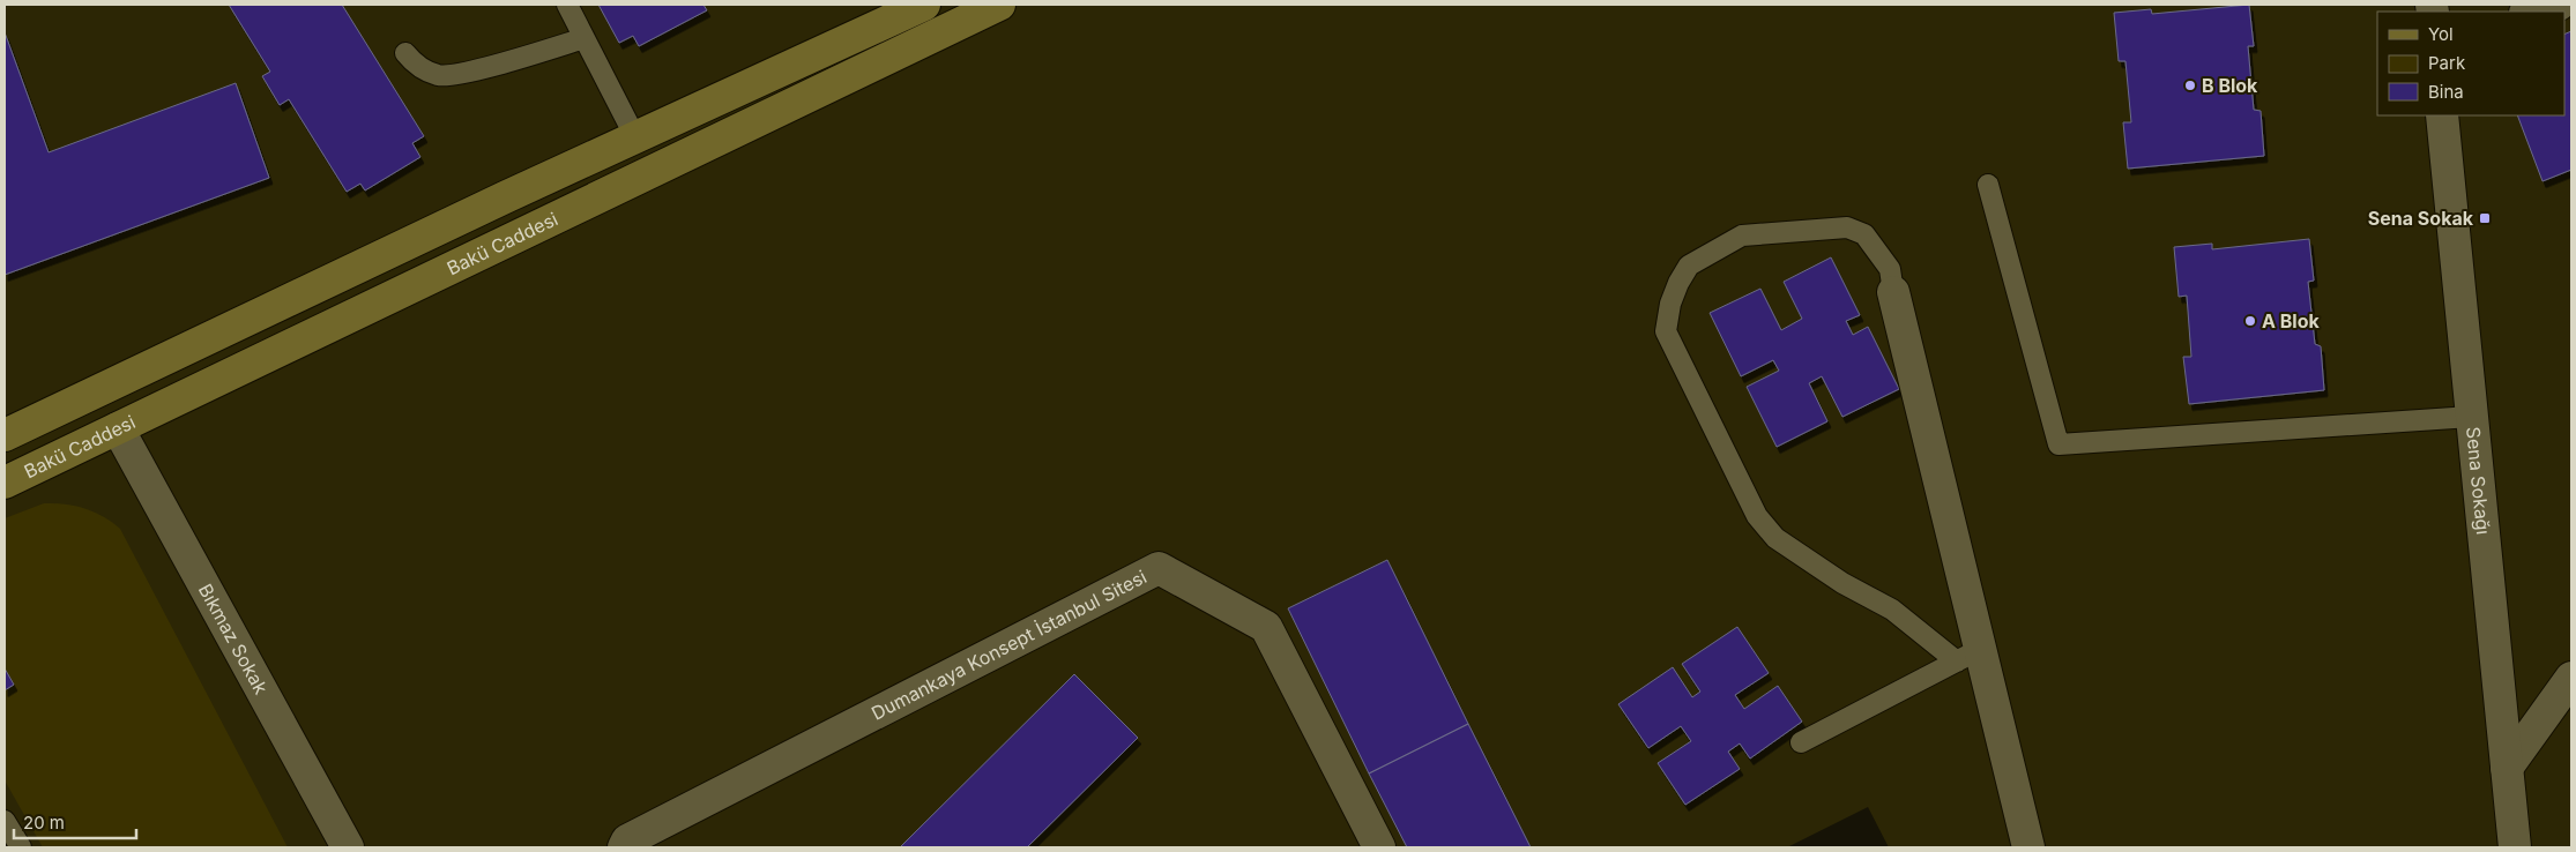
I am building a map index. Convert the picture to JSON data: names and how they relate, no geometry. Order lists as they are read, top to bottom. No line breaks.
{"streets":{"main road":["Bakü Caddesi"],"street":["Sena Sokağı","Bıkmaz Sokak","Dumankaya Konsept İstanbul Sitesi"]},"crossings":[["Bakü Caddesi","Bıkmaz Sokak"]],"places":{"other":["B Blok","A Blok"],"transit":["Sena Sokak"]},"legend":["Yol","Park","Bina"],"scale_bar":"20 m"}
